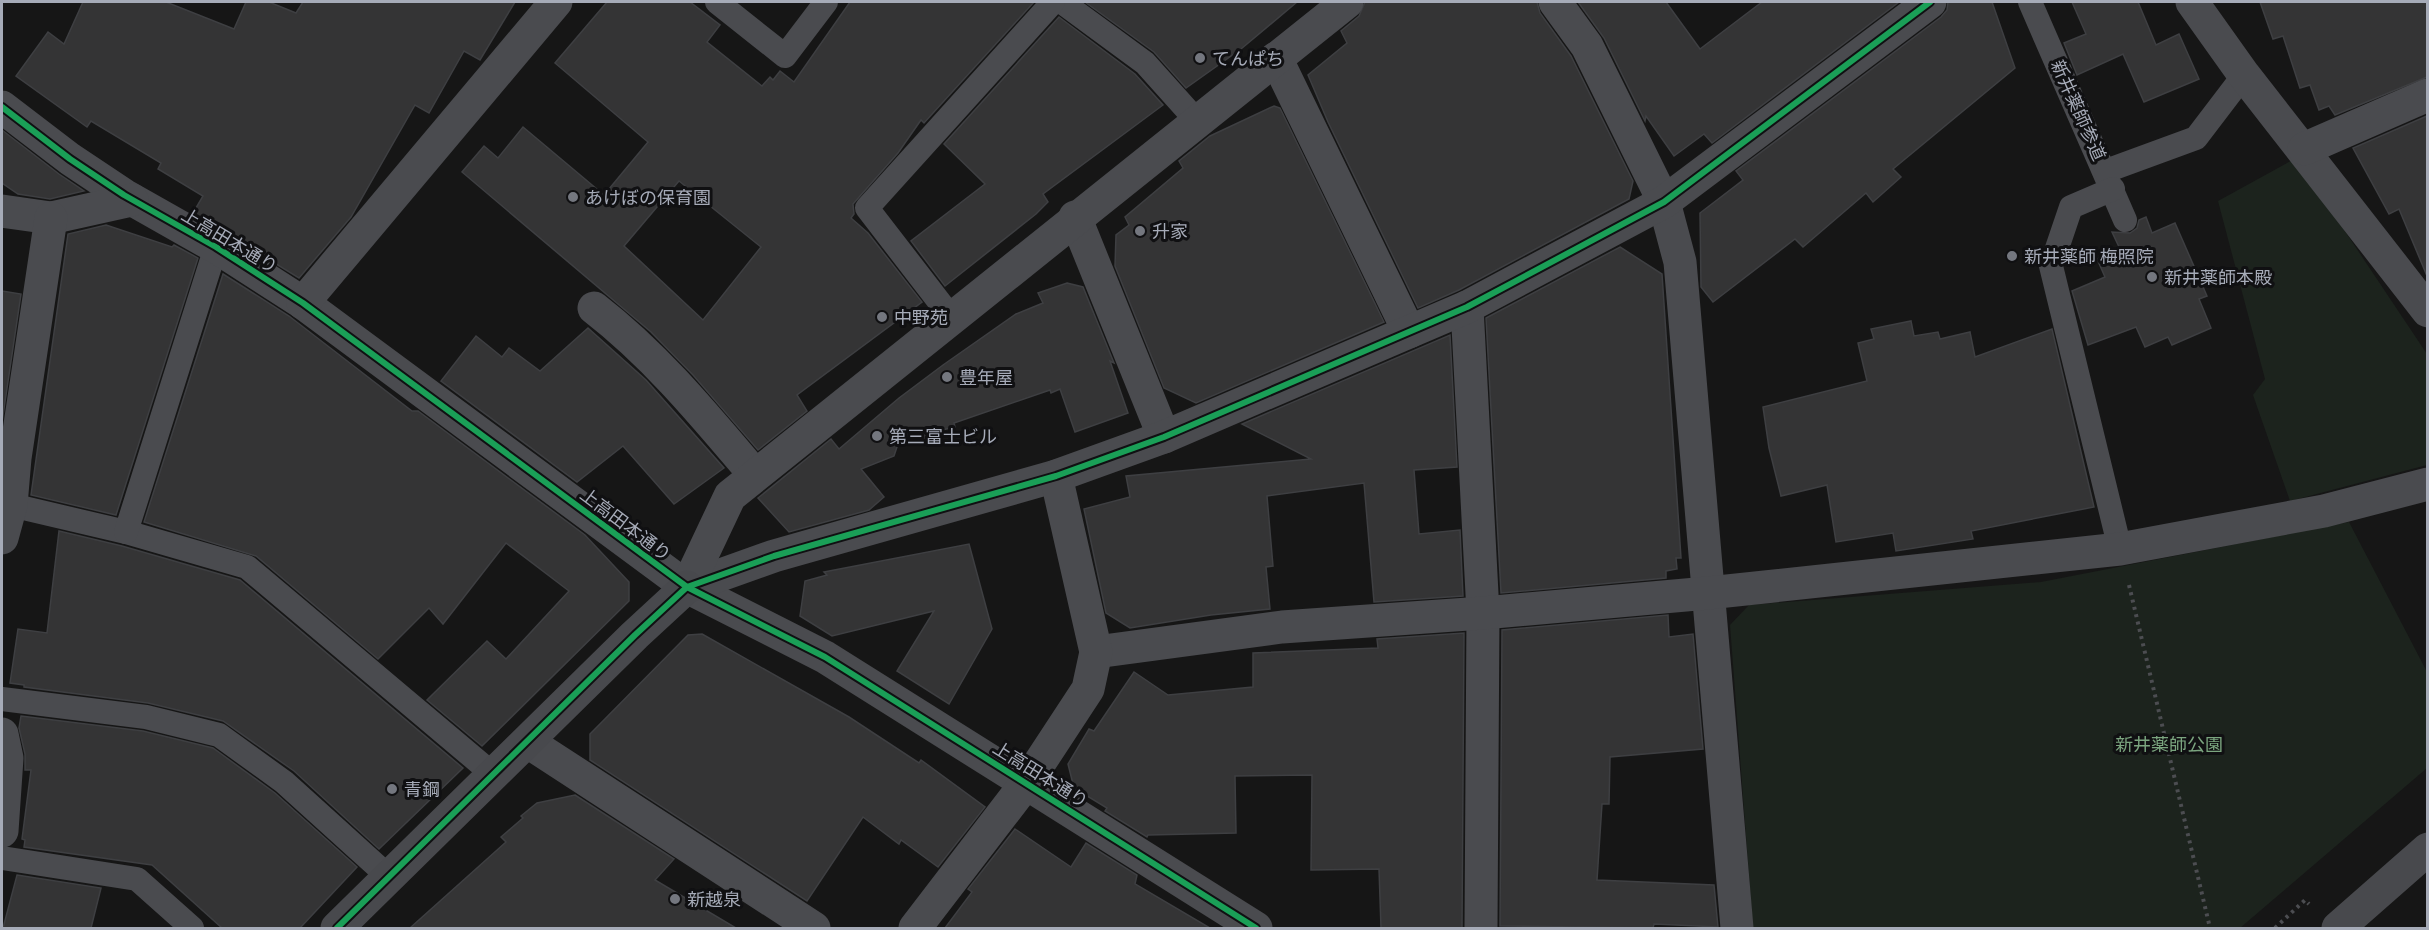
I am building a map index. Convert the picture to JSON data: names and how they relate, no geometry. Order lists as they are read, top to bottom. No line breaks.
{"streets":{"street":["上高田本通り"],"lane":["新井薬師参道"]},"parks":["新井薬師公園"],"places":["てんぱち","あけぼの保育園","升家","新井薬師 梅照院","新井薬師本殿","中野苑","豊年屋","第三富士ビル","青鋼","新越泉"]}
